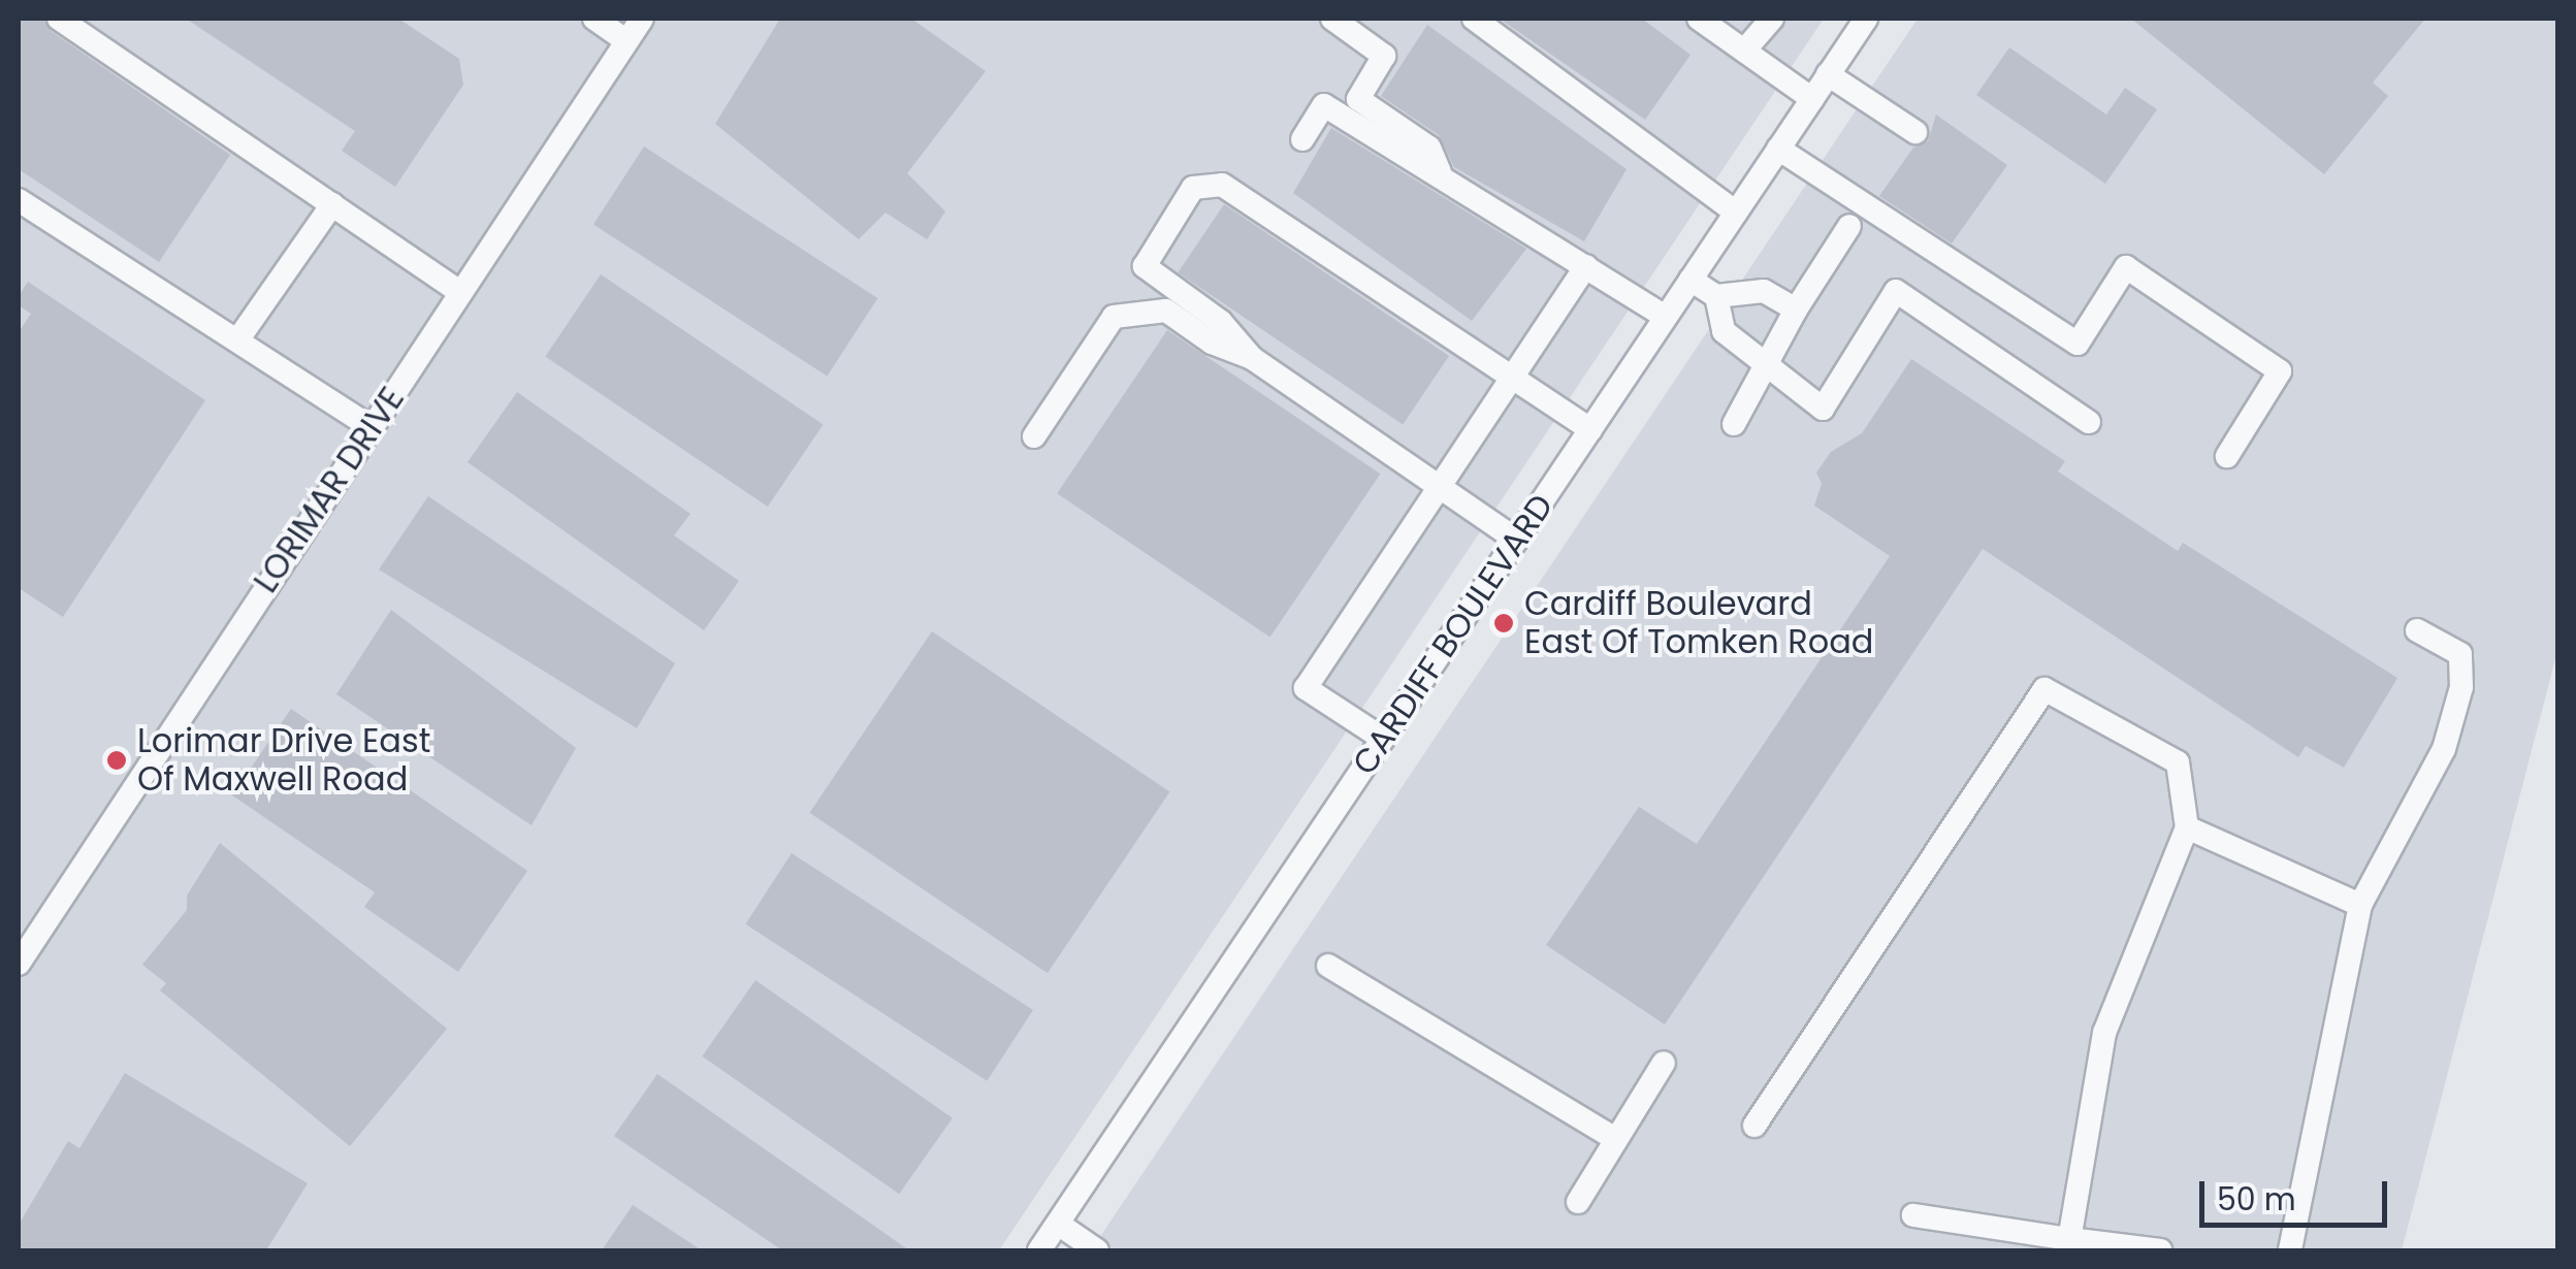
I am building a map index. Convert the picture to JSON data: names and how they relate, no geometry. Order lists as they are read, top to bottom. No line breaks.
{"streets":{"street":["LORIMAR DRIVE","CARDIFF BOULEVARD"]},"places":["Cardiff Boulevard East Of Tomken Road","Lorimar Drive East Of Maxwell Road"],"scale_bar":"50 m"}
